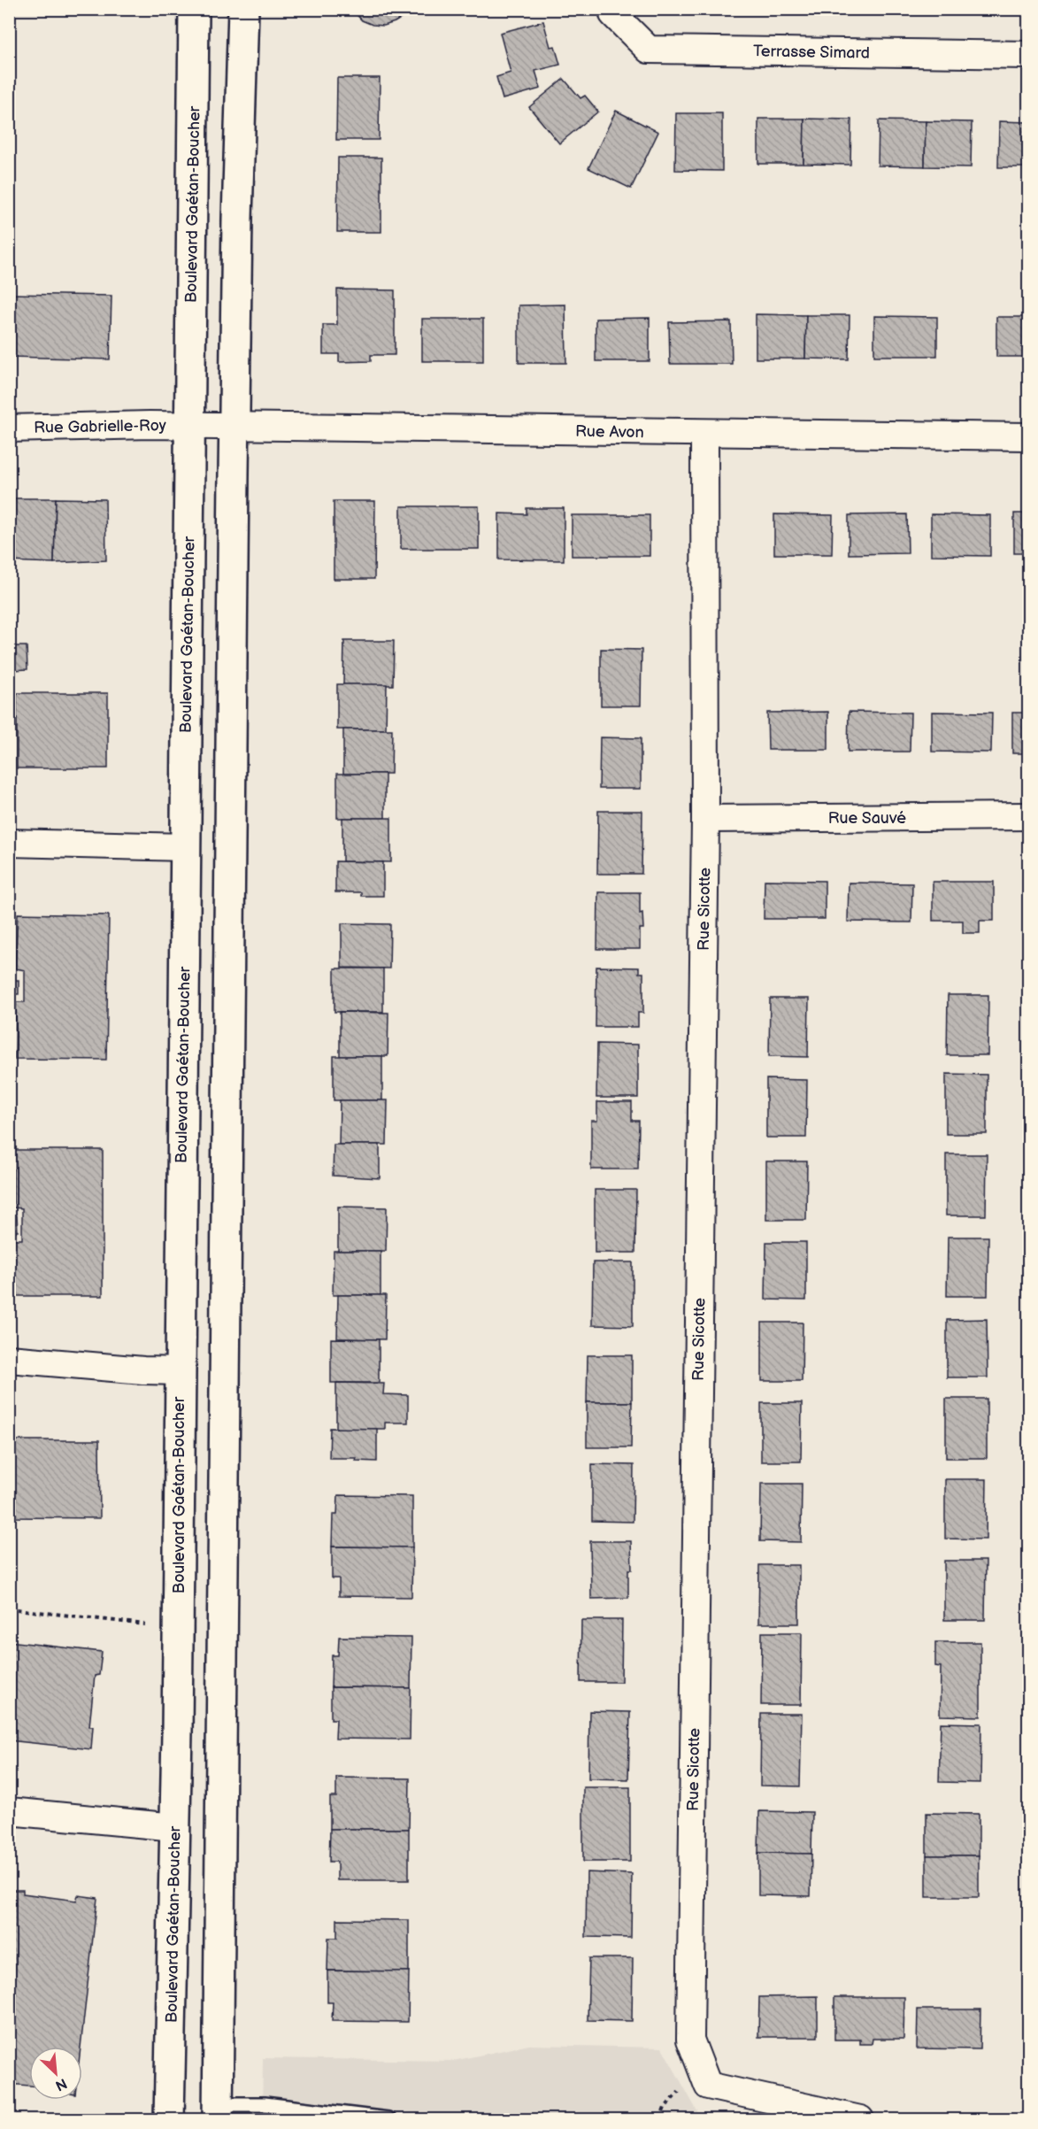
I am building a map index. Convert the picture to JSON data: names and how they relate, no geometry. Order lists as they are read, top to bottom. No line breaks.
{"streets":{"main road":["Boulevard Gaétan-Boucher"],"street":["Terrasse Simard","Rue Gabrielle-Roy","Rue Avon","Rue Sauvé","Rue Sicotte"]},"crossings":[["Boulevard Gaétan-Boucher","Rue Gabrielle-Roy"],["Boulevard Gaétan-Boucher","Rue Avon"],["Rue Gabrielle-Roy","Rue Avon"],["Rue Avon","Rue Sicotte"],["Rue Sauvé","Rue Sicotte"]],"north":"bottom right"}
